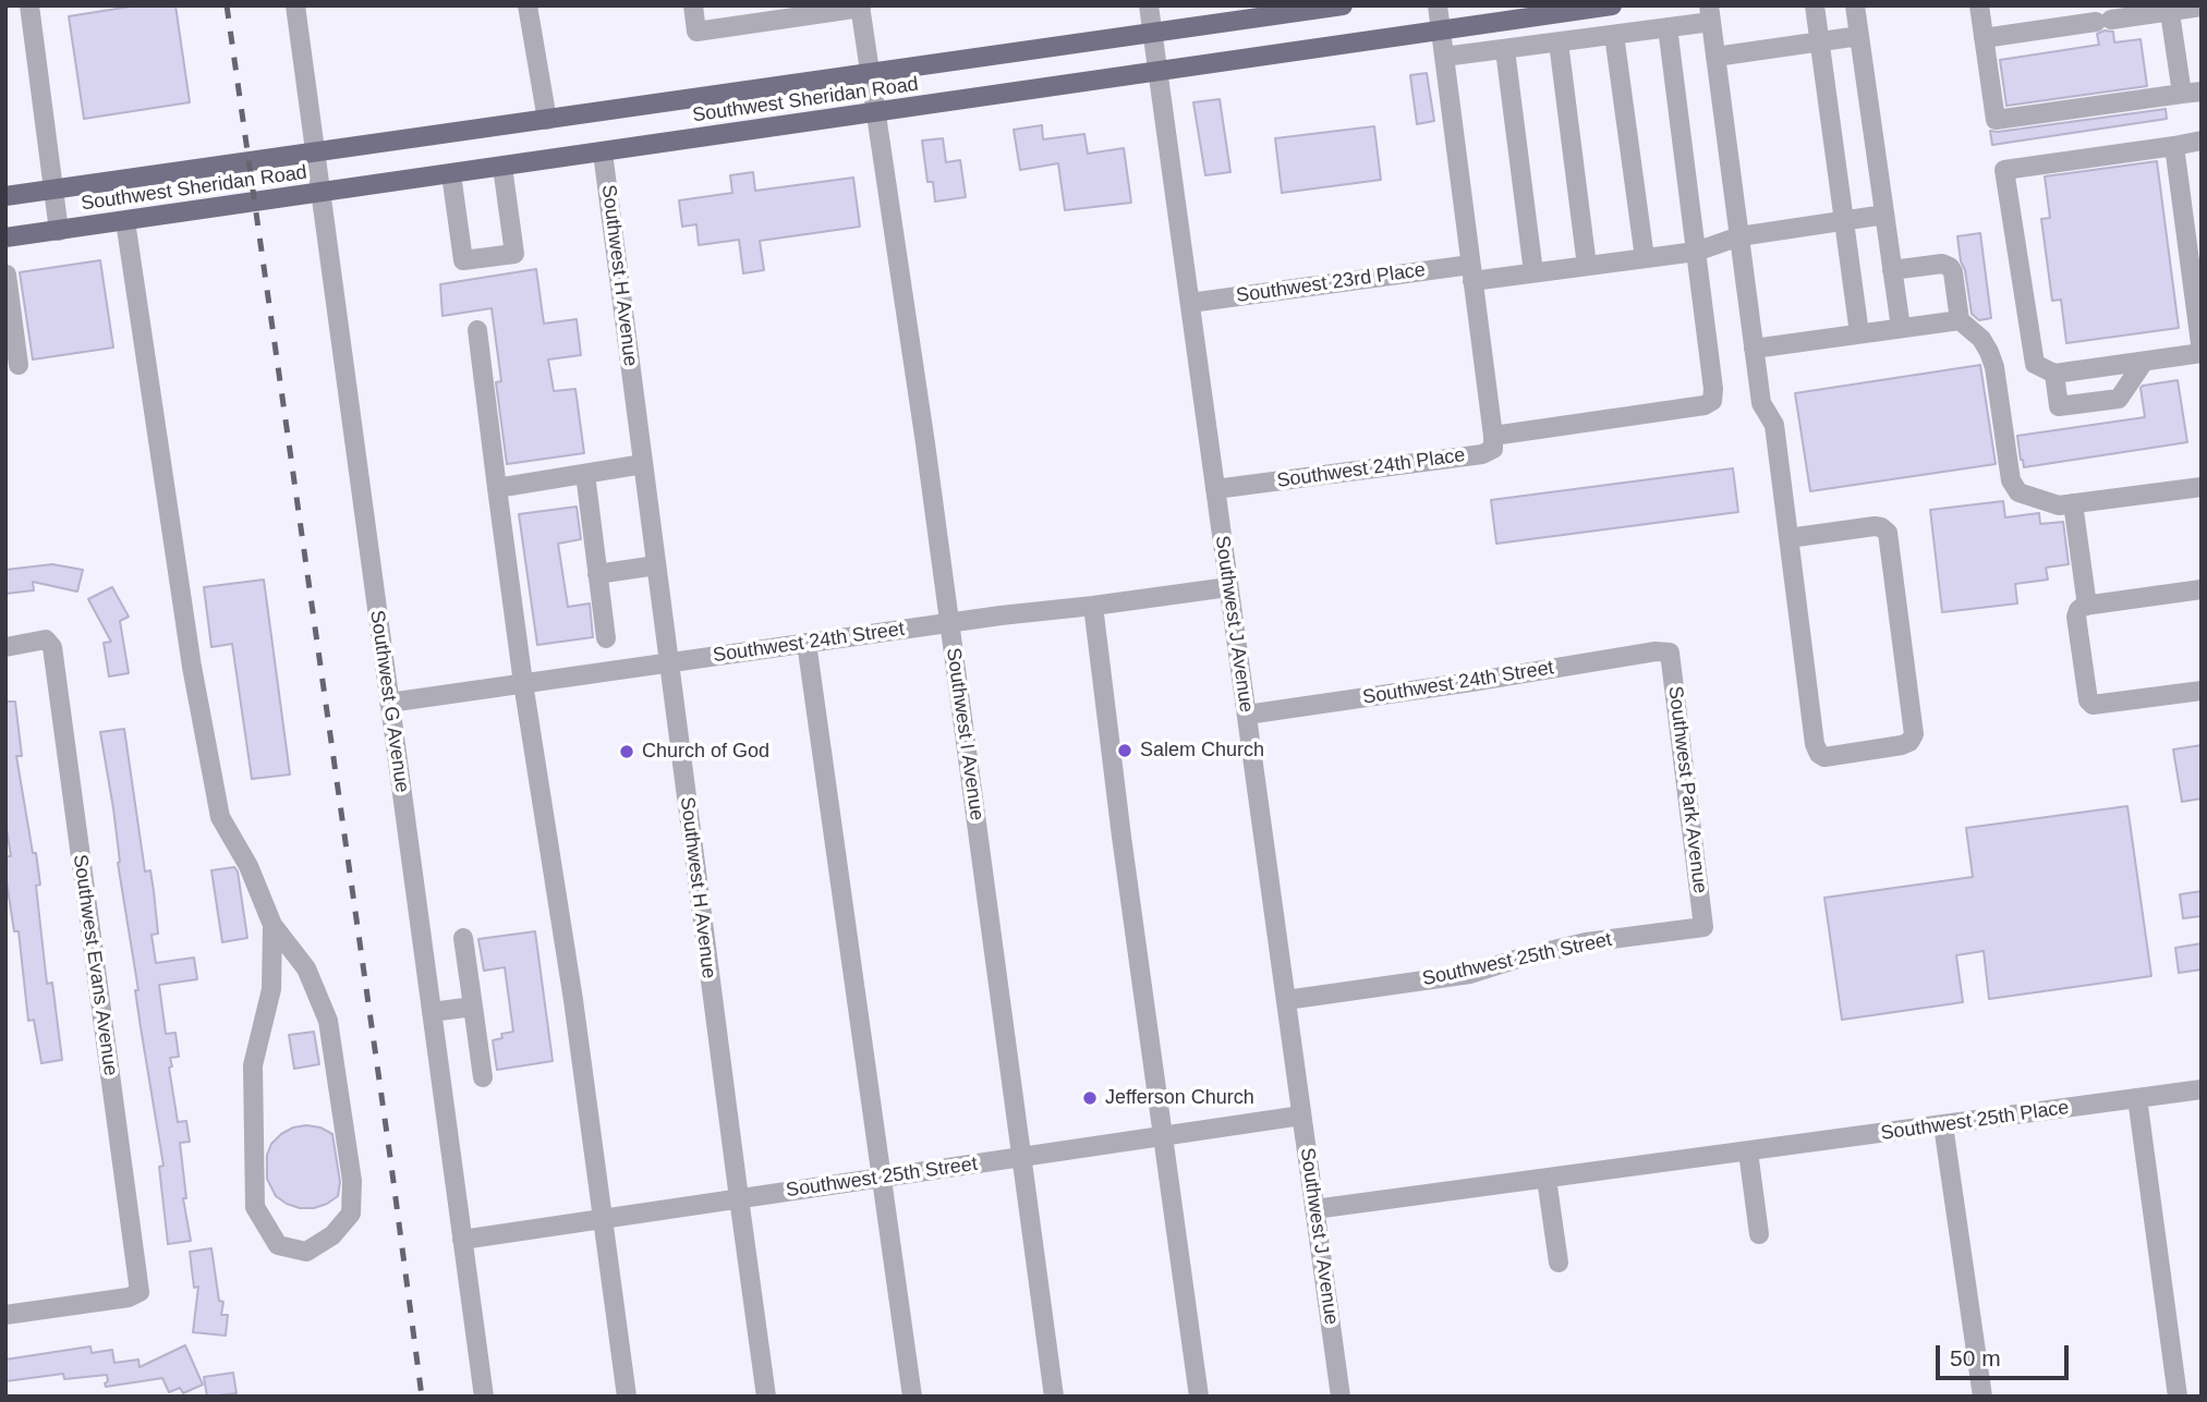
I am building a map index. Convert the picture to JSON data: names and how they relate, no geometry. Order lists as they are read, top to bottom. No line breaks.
{"streets":{"main road":["Southwest Sheridan Road"],"street":["Southwest H Avenue","Southwest 23rd Place","Southwest 24th Place","Southwest J Avenue","Southwest 24th Street","Southwest G Avenue","Southwest I Avenue","Southwest Park Avenue","Southwest 25th Street","Southwest Evans Avenue","Southwest 25th Place"]},"crossings":[["Southwest Sheridan Road","Southwest H Avenue"],["Southwest Sheridan Road","Southwest J Avenue"],["Southwest Sheridan Road","Southwest G Avenue"],["Southwest Sheridan Road","Southwest I Avenue"],["Southwest H Avenue","Southwest 24th Street"],["Southwest H Avenue","Southwest 25th Street"],["Southwest 23rd Place","Southwest J Avenue"],["Southwest 24th Place","Southwest J Avenue"],["Southwest J Avenue","Southwest 24th Street"],["Southwest J Avenue","Southwest 25th Street"],["Southwest J Avenue","Southwest 25th Place"],["Southwest 24th Street","Southwest G Avenue"],["Southwest 24th Street","Southwest I Avenue"],["Southwest 24th Street","Southwest Park Avenue"],["Southwest G Avenue","Southwest 25th Street"],["Southwest I Avenue","Southwest 25th Street"],["Southwest Park Avenue","Southwest 25th Street"]],"places":["Salem Church","Church of God","Jefferson Church"],"scale_bar":"50 m"}
